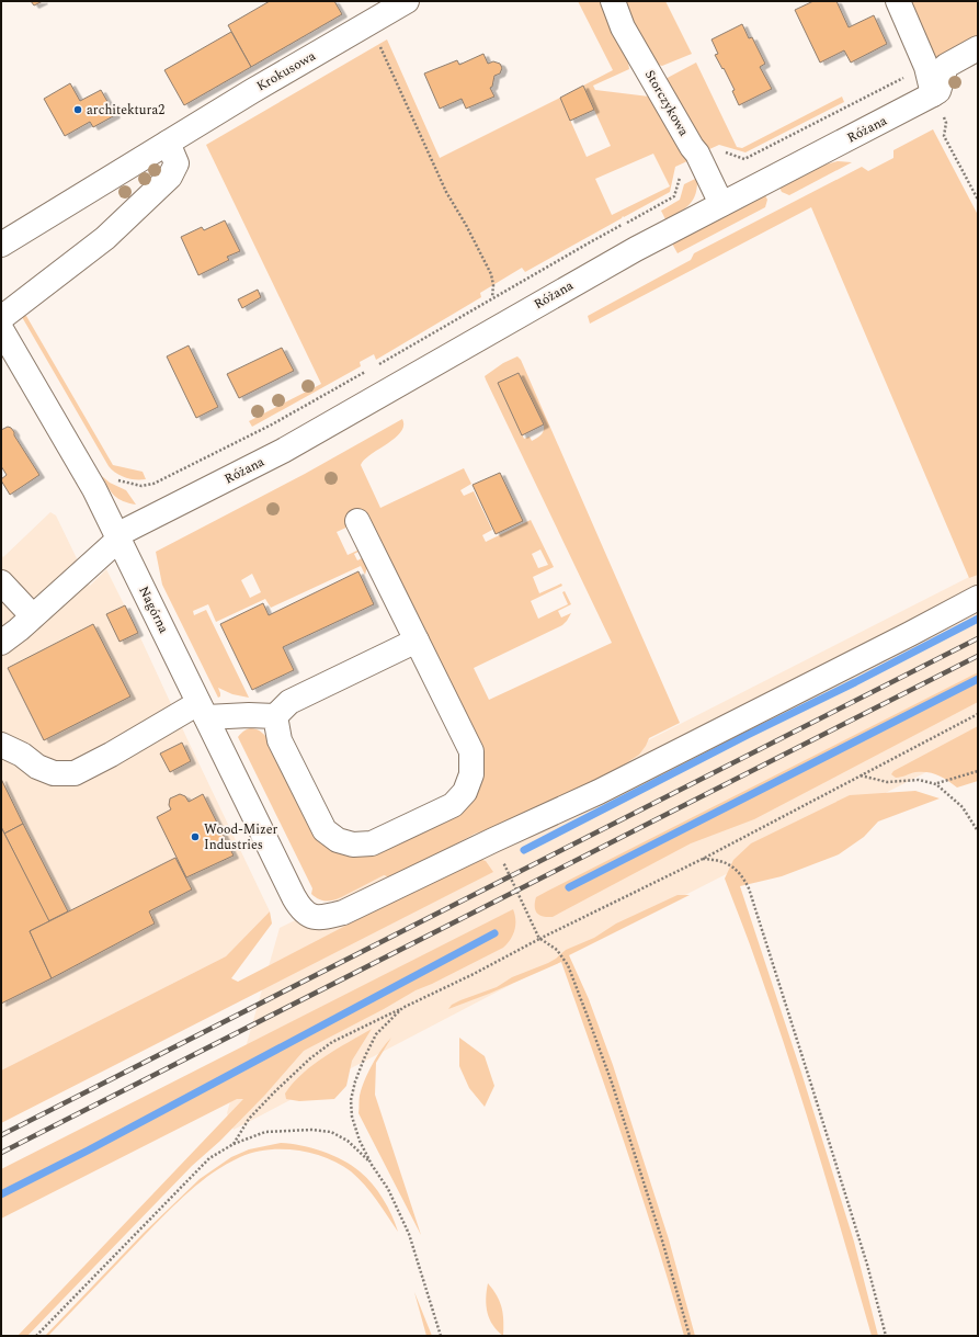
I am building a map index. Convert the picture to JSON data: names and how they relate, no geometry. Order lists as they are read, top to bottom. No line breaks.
{"streets":{"street":["Krokusowa","Storczykowa","Różana","Nagórna"]},"crossings":[["Storczykowa","Różana"],["Różana","Nagórna"]],"places":["architektura2","Wood-Mizer Industries"]}
